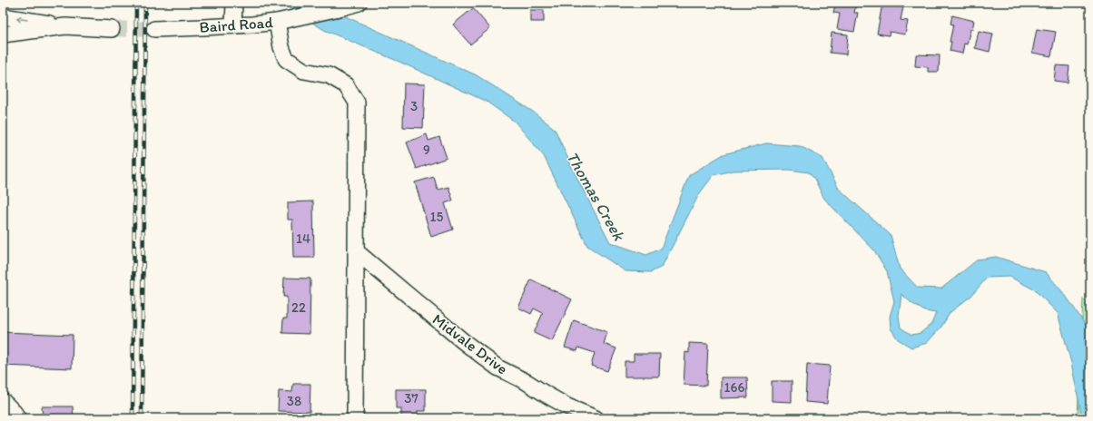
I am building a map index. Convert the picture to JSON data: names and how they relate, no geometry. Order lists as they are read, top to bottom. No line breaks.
{"streets":{"street":["Baird Road","Midvale Drive"]},"water":["Thomas Creek"],"house_numbers":["3","9","15","14","22","166","37","38"]}
